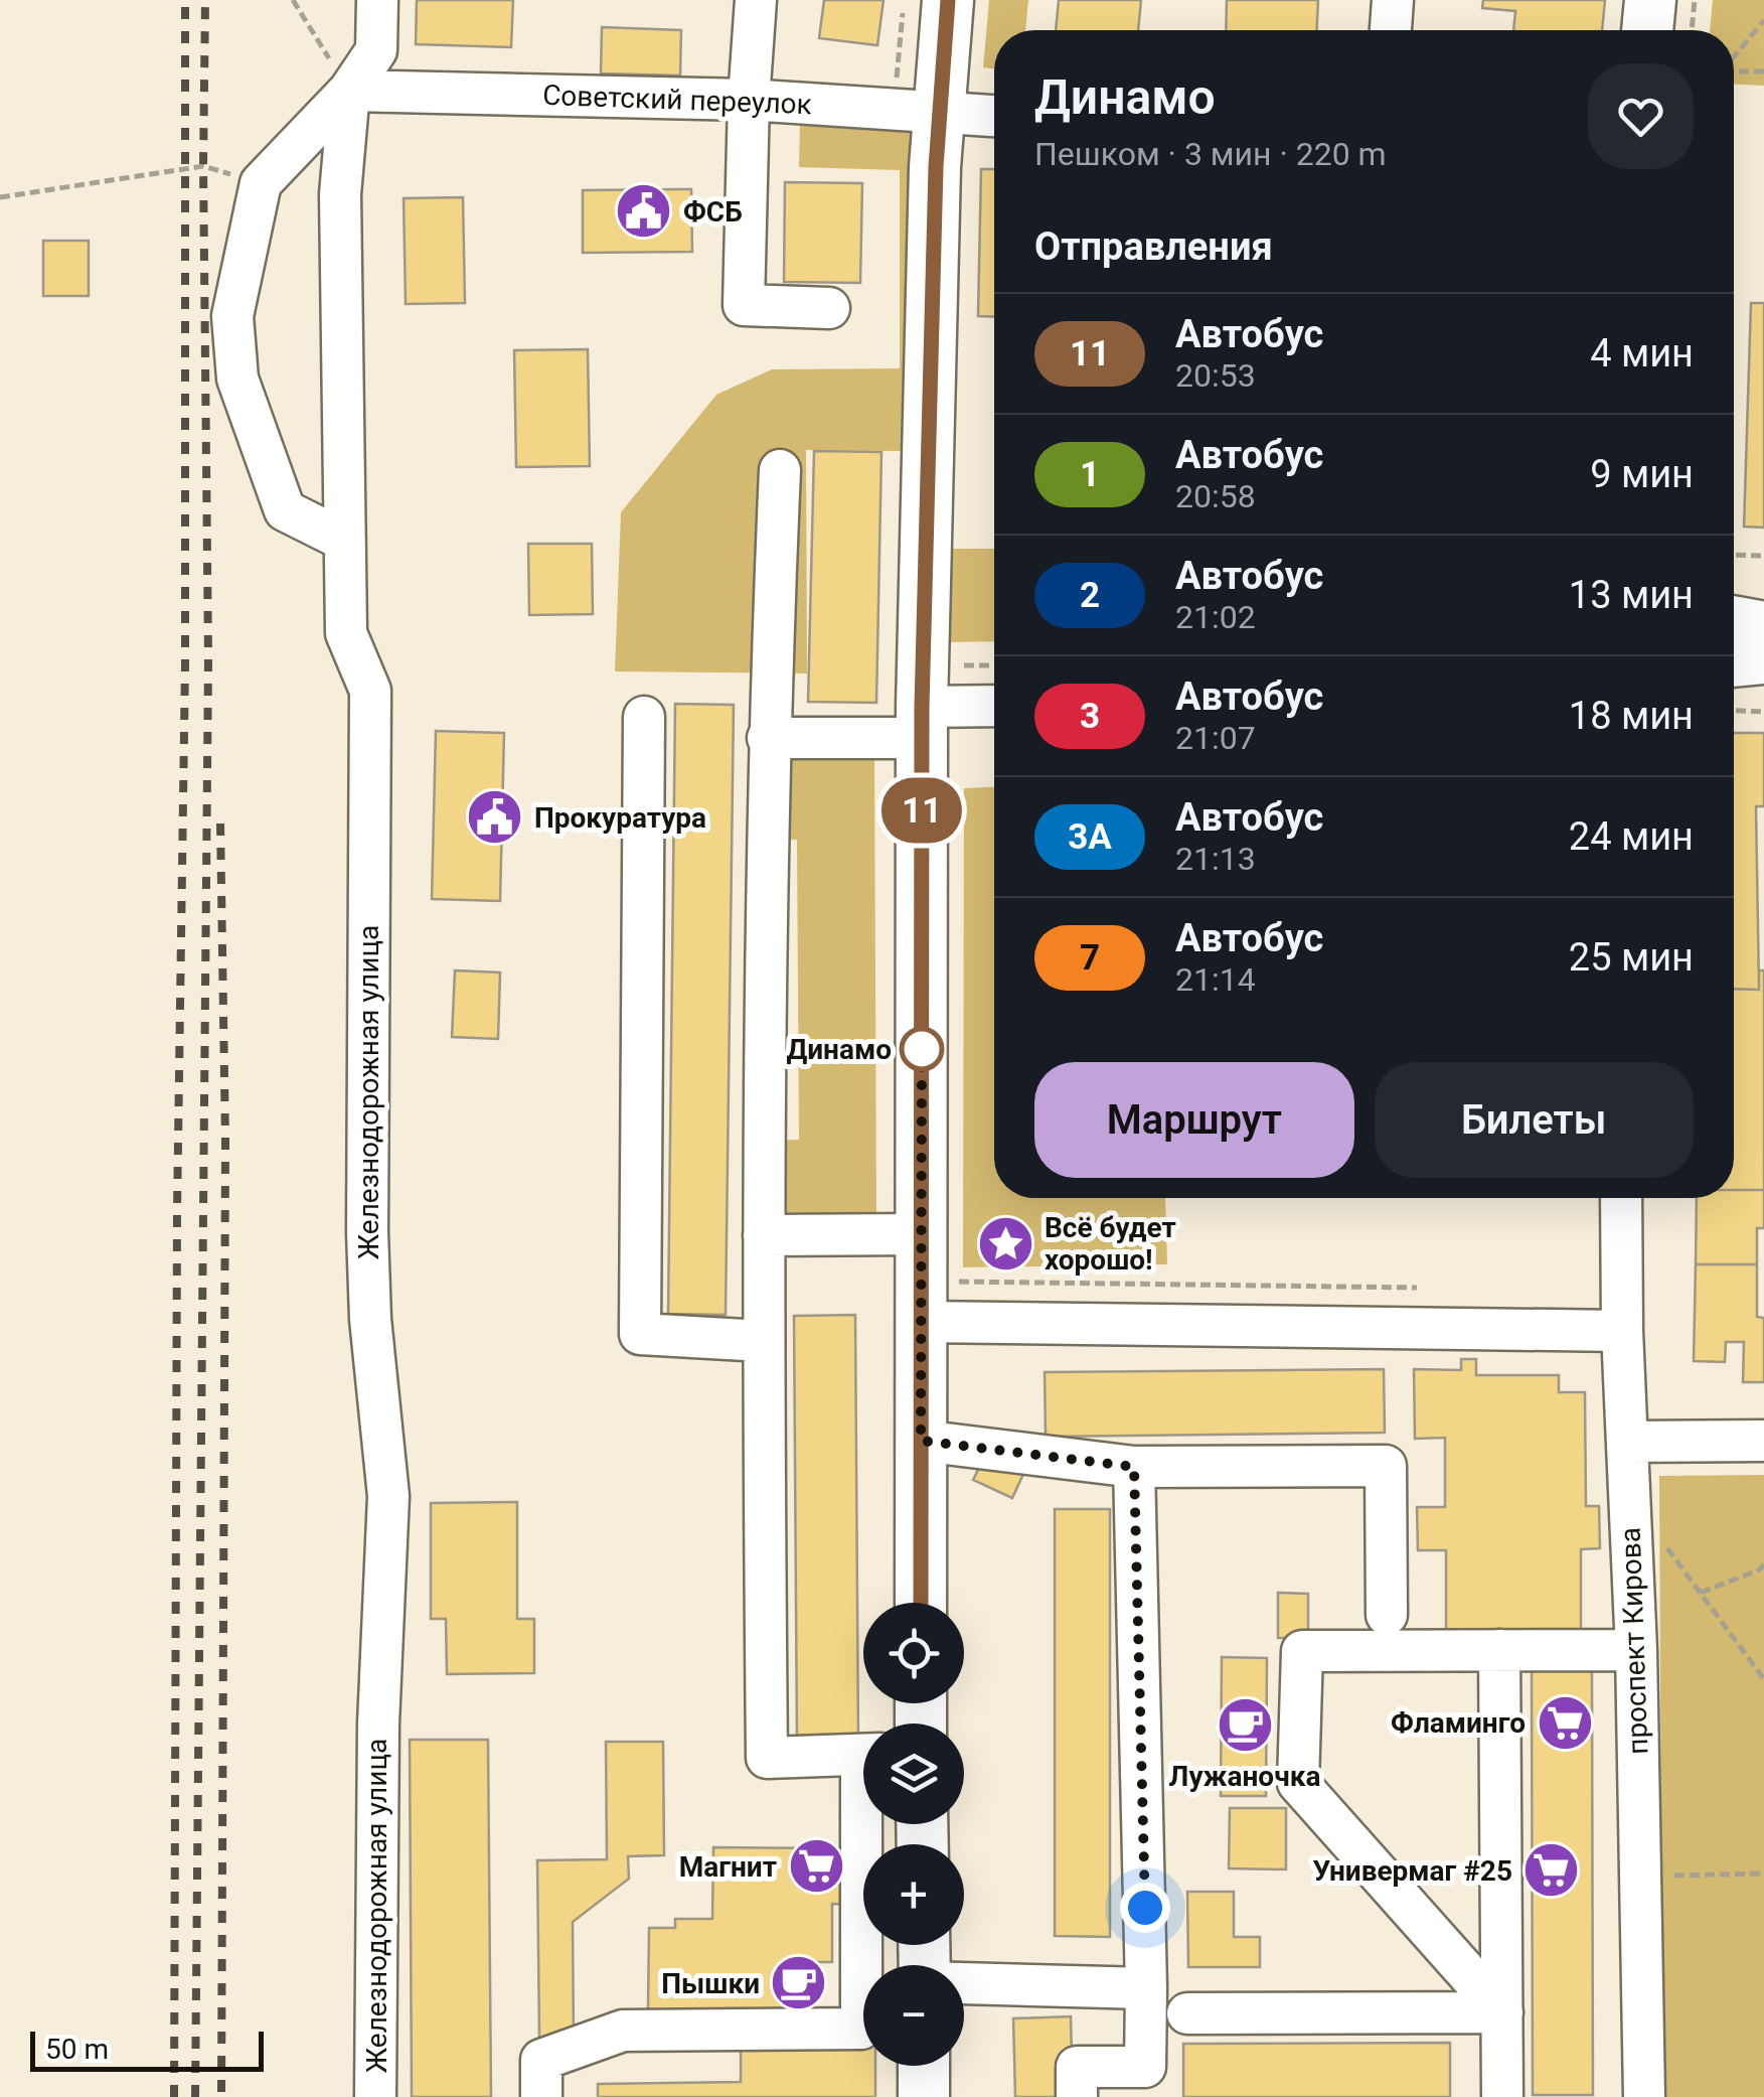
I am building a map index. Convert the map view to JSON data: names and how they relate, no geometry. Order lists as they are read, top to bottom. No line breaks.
{"streets":{"street":["Советский переулок","Железнодорожная улица","проспект Кирова"]},"crossings":[["Советский переулок","Железнодорожная улица"]],"places":{"public building":["ФСБ","Прокуратура"],"other":["Динамо"],"place":["Всё будет хорошо!"],"supermarket":["Фламинго","Магнит","Универмаг #25"],"cafe":["Лужаночка","Пышки"]},"lines":["bus line 11"],"scale_bar":"50 m","page":{"on_map":"11","heading":[["Динамо","Пешком · 3 мин · 220 m"],"Отправления"],"list":[{"mark":"11","name":"Автобус","note":"20:53","value":"4 мин"},{"mark":"1","name":"Автобус","note":"20:58","value":"9 мин"},{"mark":"2","name":"Автобус","note":"21:02","value":"13 мин"},{"mark":"3","name":"Автобус","note":"21:07","value":"18 мин"},{"mark":"3А","name":"Автобус","note":"21:13","value":"24 мин"},{"mark":"7","name":"Автобус","note":"21:14","value":"25 мин"}],"buttons":["Маршрут","Билеты"],"map_buttons":["+","−"],"scale":"50 m"}}
